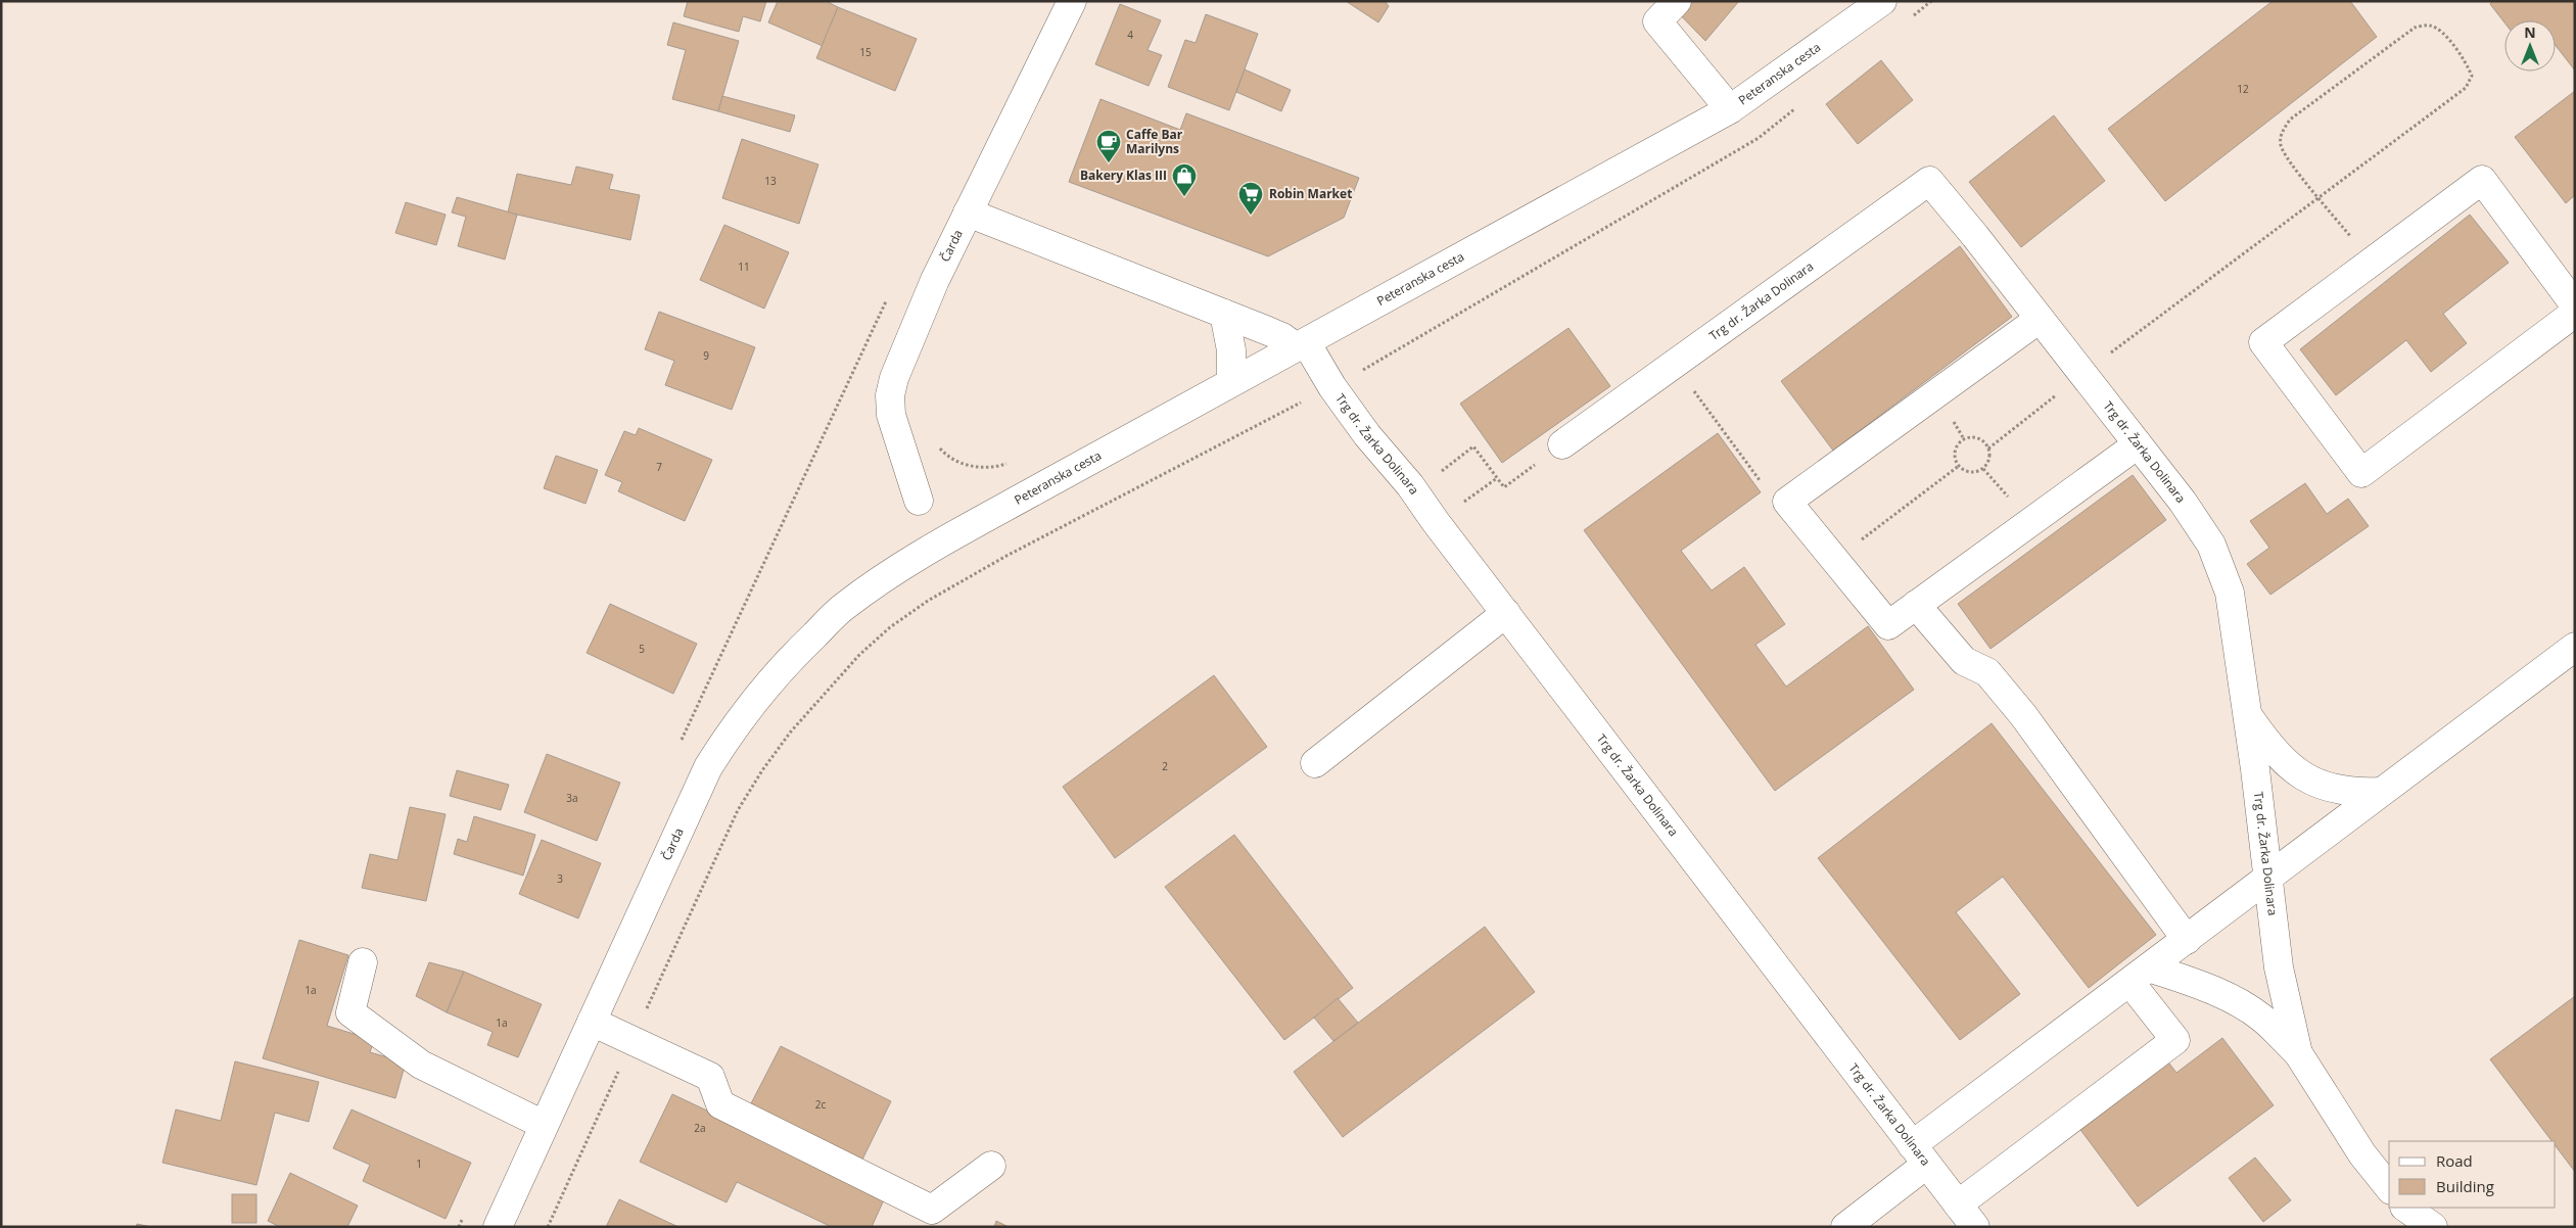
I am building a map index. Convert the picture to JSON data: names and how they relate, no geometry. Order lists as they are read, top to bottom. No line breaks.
{"streets":{"street":["Peteranska cesta","Čarda","Trg dr. Žarka Dolinara"]},"crossings":[["Peteranska cesta","Čarda"],["Peteranska cesta","Trg dr. Žarka Dolinara"]],"places":{"cafe":["Caffe Bar Marilyns"],"shop":["Bakery Klas III"],"supermarket":["Robin Market"]},"house_numbers":["4","15","12","13","11","9","7","5","2","3a","3","1a","1a","2c","2a","1"],"legend":["Road","Building"],"north":"top"}
